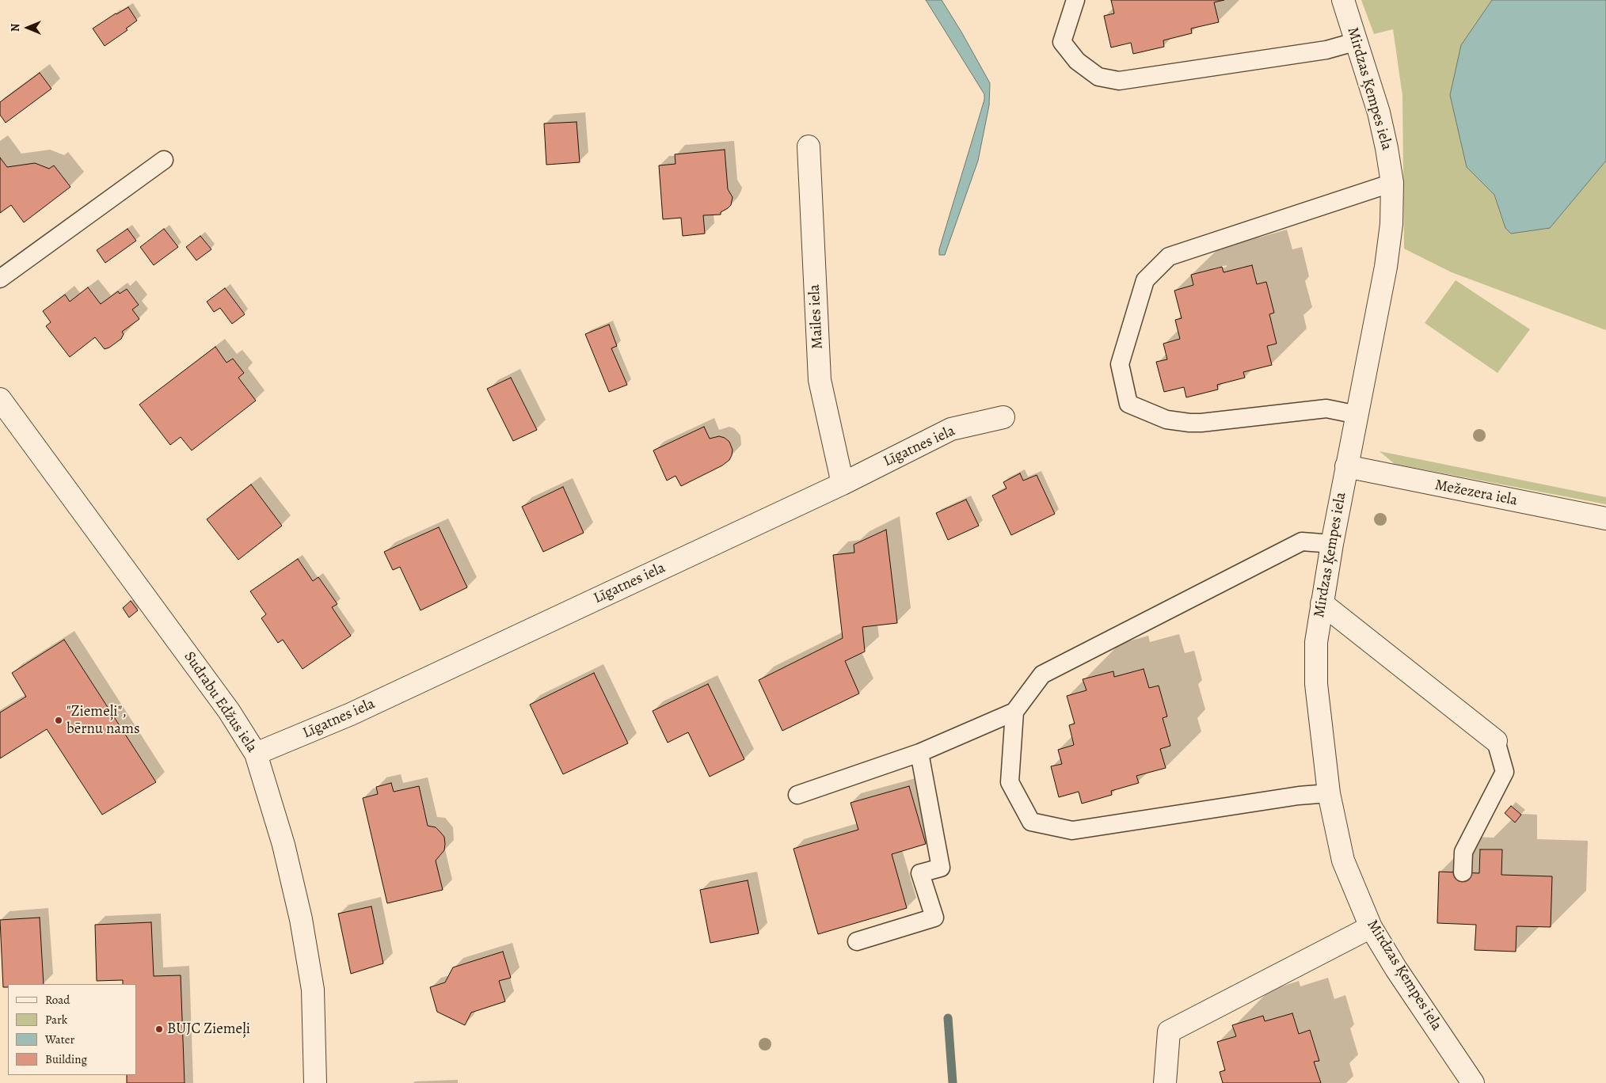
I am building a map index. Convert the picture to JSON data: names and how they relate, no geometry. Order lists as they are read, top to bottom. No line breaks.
{"streets":{"street":["Mirdzas Ķempes iela","Mailes iela","Līgatnes iela","Mežezera iela","Sudrabu Edžus iela"]},"crossings":[["Mirdzas Ķempes iela","Mežezera iela"],["Mailes iela","Līgatnes iela"],["Līgatnes iela","Sudrabu Edžus iela"]],"places":["\"Ziemeļi\", bērnu nams","BUJC Ziemeļi"],"legend":["Road","Park","Water","Building"],"north":"left"}
